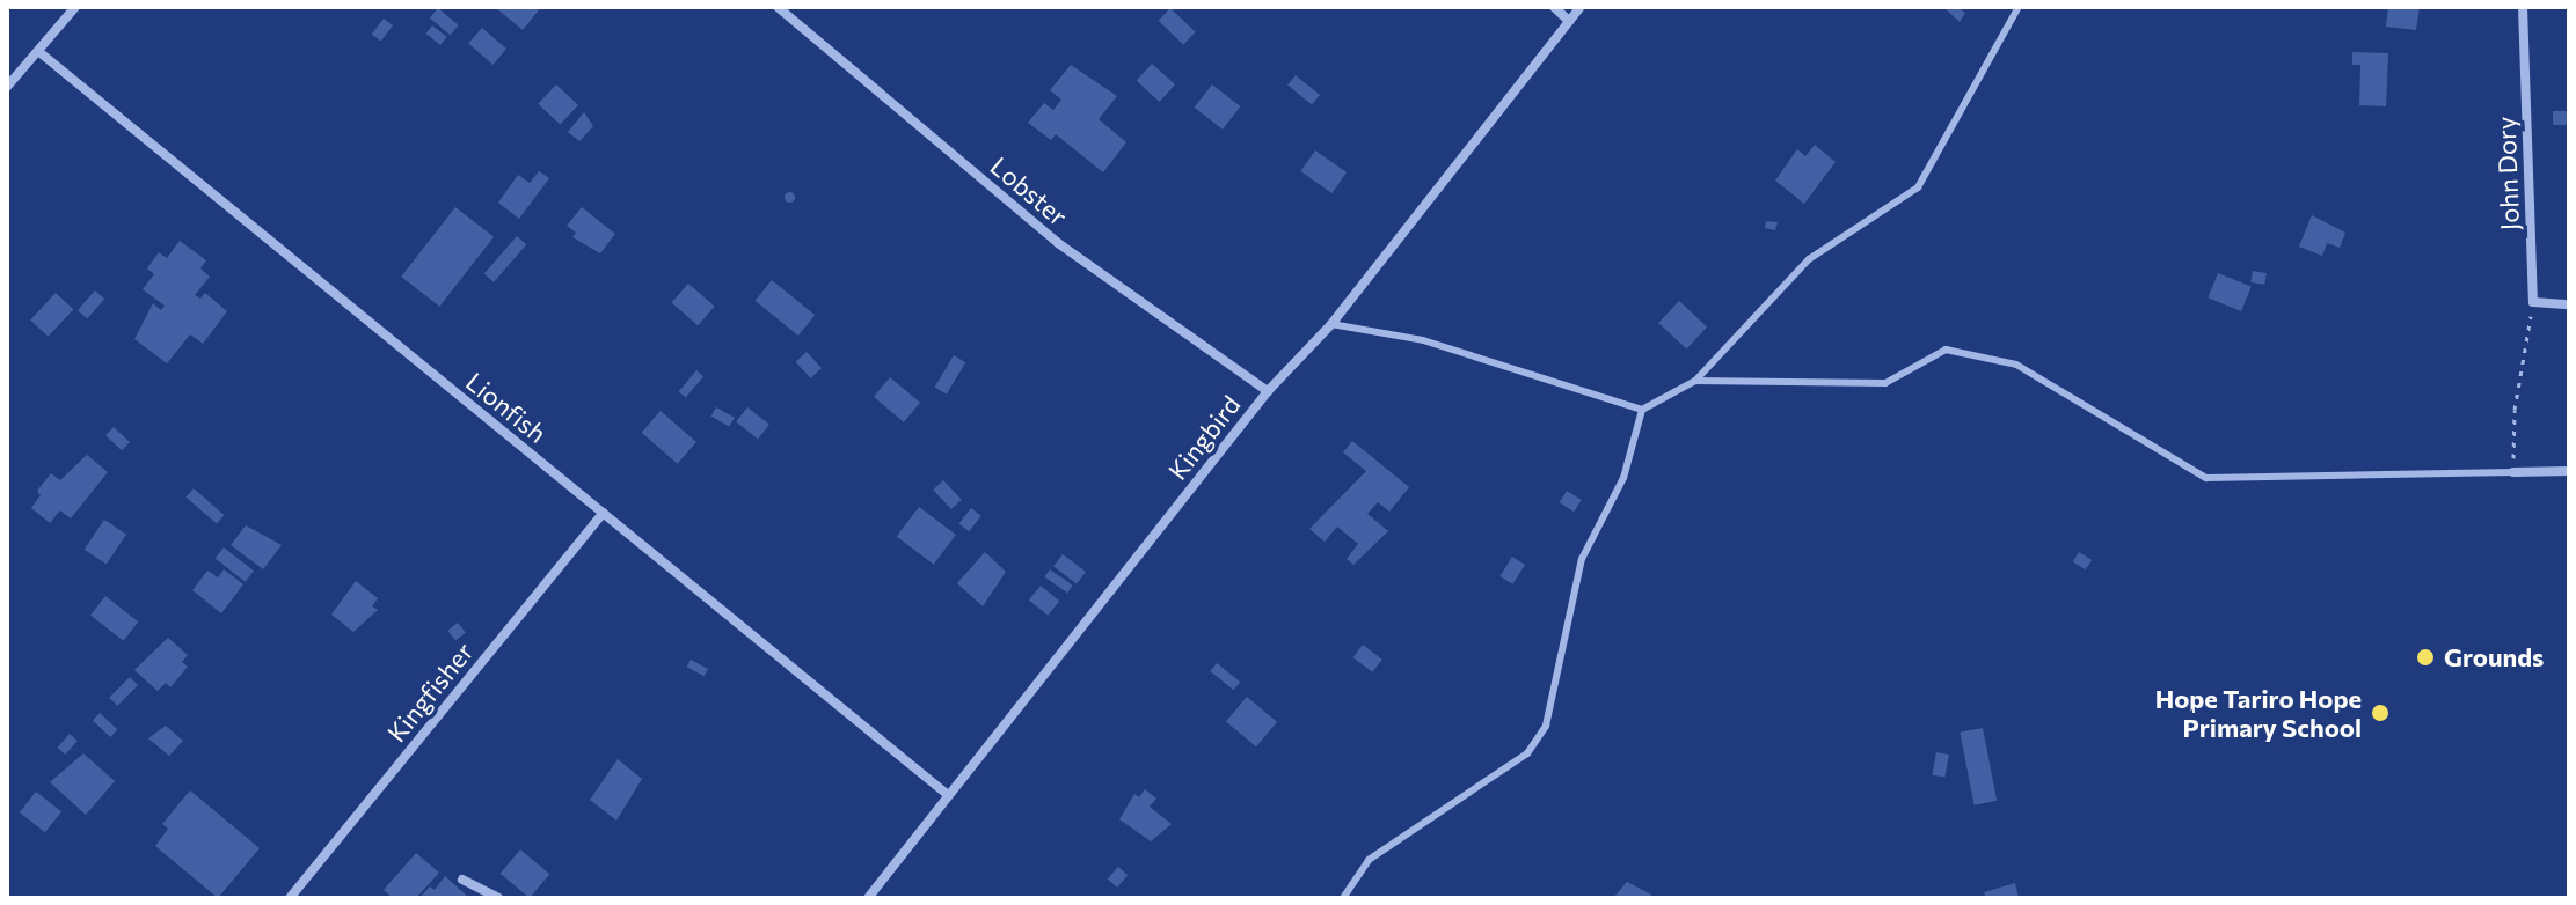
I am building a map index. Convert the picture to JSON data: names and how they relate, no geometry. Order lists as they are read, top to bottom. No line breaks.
{"streets":{"street":["John Dory","Lobster","Lionfish","Kingbird","Kingfisher"]},"crossings":[["Lobster","Kingbird"],["Lionfish","Kingbird"],["Lionfish","Kingfisher"]],"places":["Grounds","Hope Tariro Hope Primary School"]}
